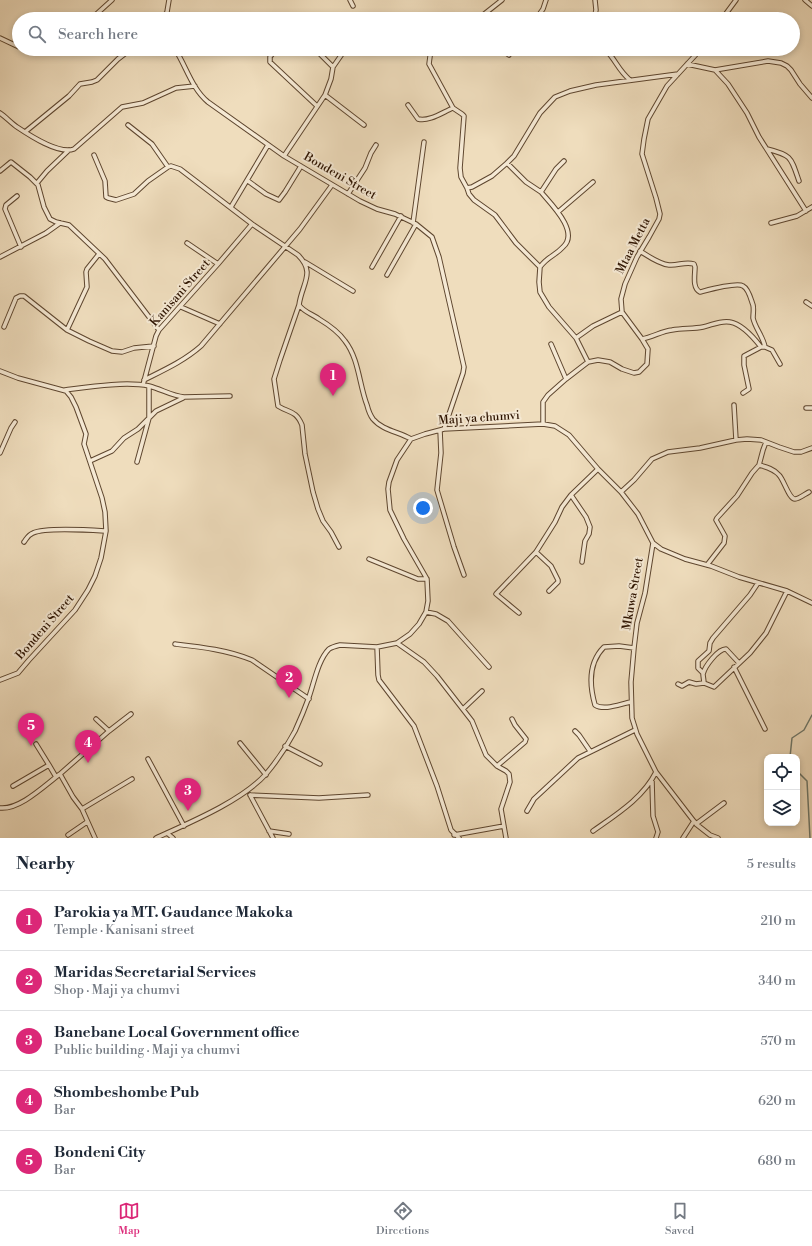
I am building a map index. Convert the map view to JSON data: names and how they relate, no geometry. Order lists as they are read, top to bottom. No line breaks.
{"streets":{"street":["Bondeni Street","Mtaa Metta","Kanisani Street","Maji ya chumvi","Mkuwa Street"]},"crossings":[["Bondeni Street","Maji ya chumvi"],["Maji ya chumvi","Mkuwa Street"]],"page":{"search":"Search here","pins":["1","2","5","4","3"],"heading":["Nearby","5 results"],"list":[{"mark":"1","name":"Parokia ya MT. Gaudance Makoka","note":"Temple · Kanisani street","value":"210 m"},{"mark":"2","name":"Maridas Secretarial Services","note":"Shop · Maji ya chumvi","value":"340 m"},{"mark":"3","name":"Banebane Local Government office","note":"Public building · Maji ya chumvi","value":"570 m"},{"mark":"4","name":"Shombeshombe Pub","note":"Bar","value":"620 m"},{"mark":"5","name":"Bondeni City","note":"Bar","value":"680 m"}],"nav":["Map","Directions","Saved"]}}
